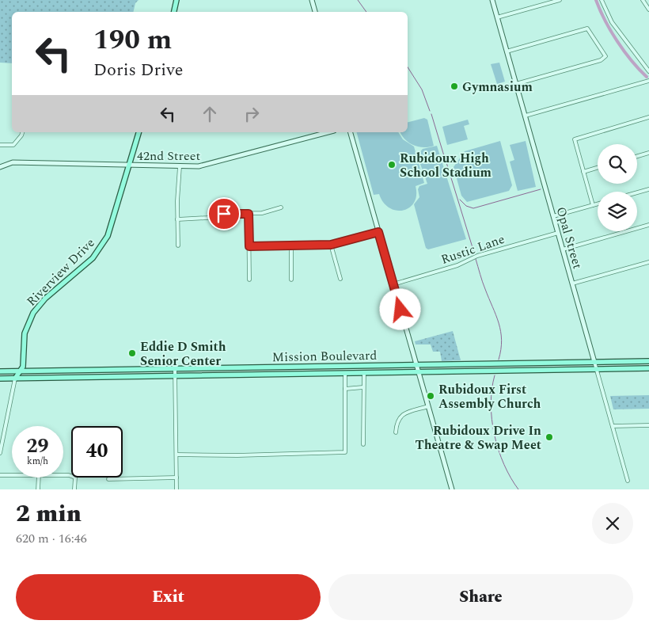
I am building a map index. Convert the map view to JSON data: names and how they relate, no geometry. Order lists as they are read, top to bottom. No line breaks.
{"streets":{"main road":["Riverview Drive","Mission Boulevard"],"street":["42nd Street","Opal Street","Rustic Lane"]},"crossings":[["42nd Street","Riverview Drive"],["Opal Street","Rustic Lane"],["Opal Street","Mission Boulevard"],["Riverview Drive","Mission Boulevard"]],"places":["Gymnasium","Rubidoux High School Stadium","Eddie D Smith Senior Center","Rubidoux First Assembly Church","Rubidoux Drive In Theatre & Swap Meet"],"page":{"turn":["190 m","Doris Drive"],"speed":"29 km/h","limit":"40","heading":["2 min","620 m · 16:46"],"buttons":["Exit","Share"]}}
